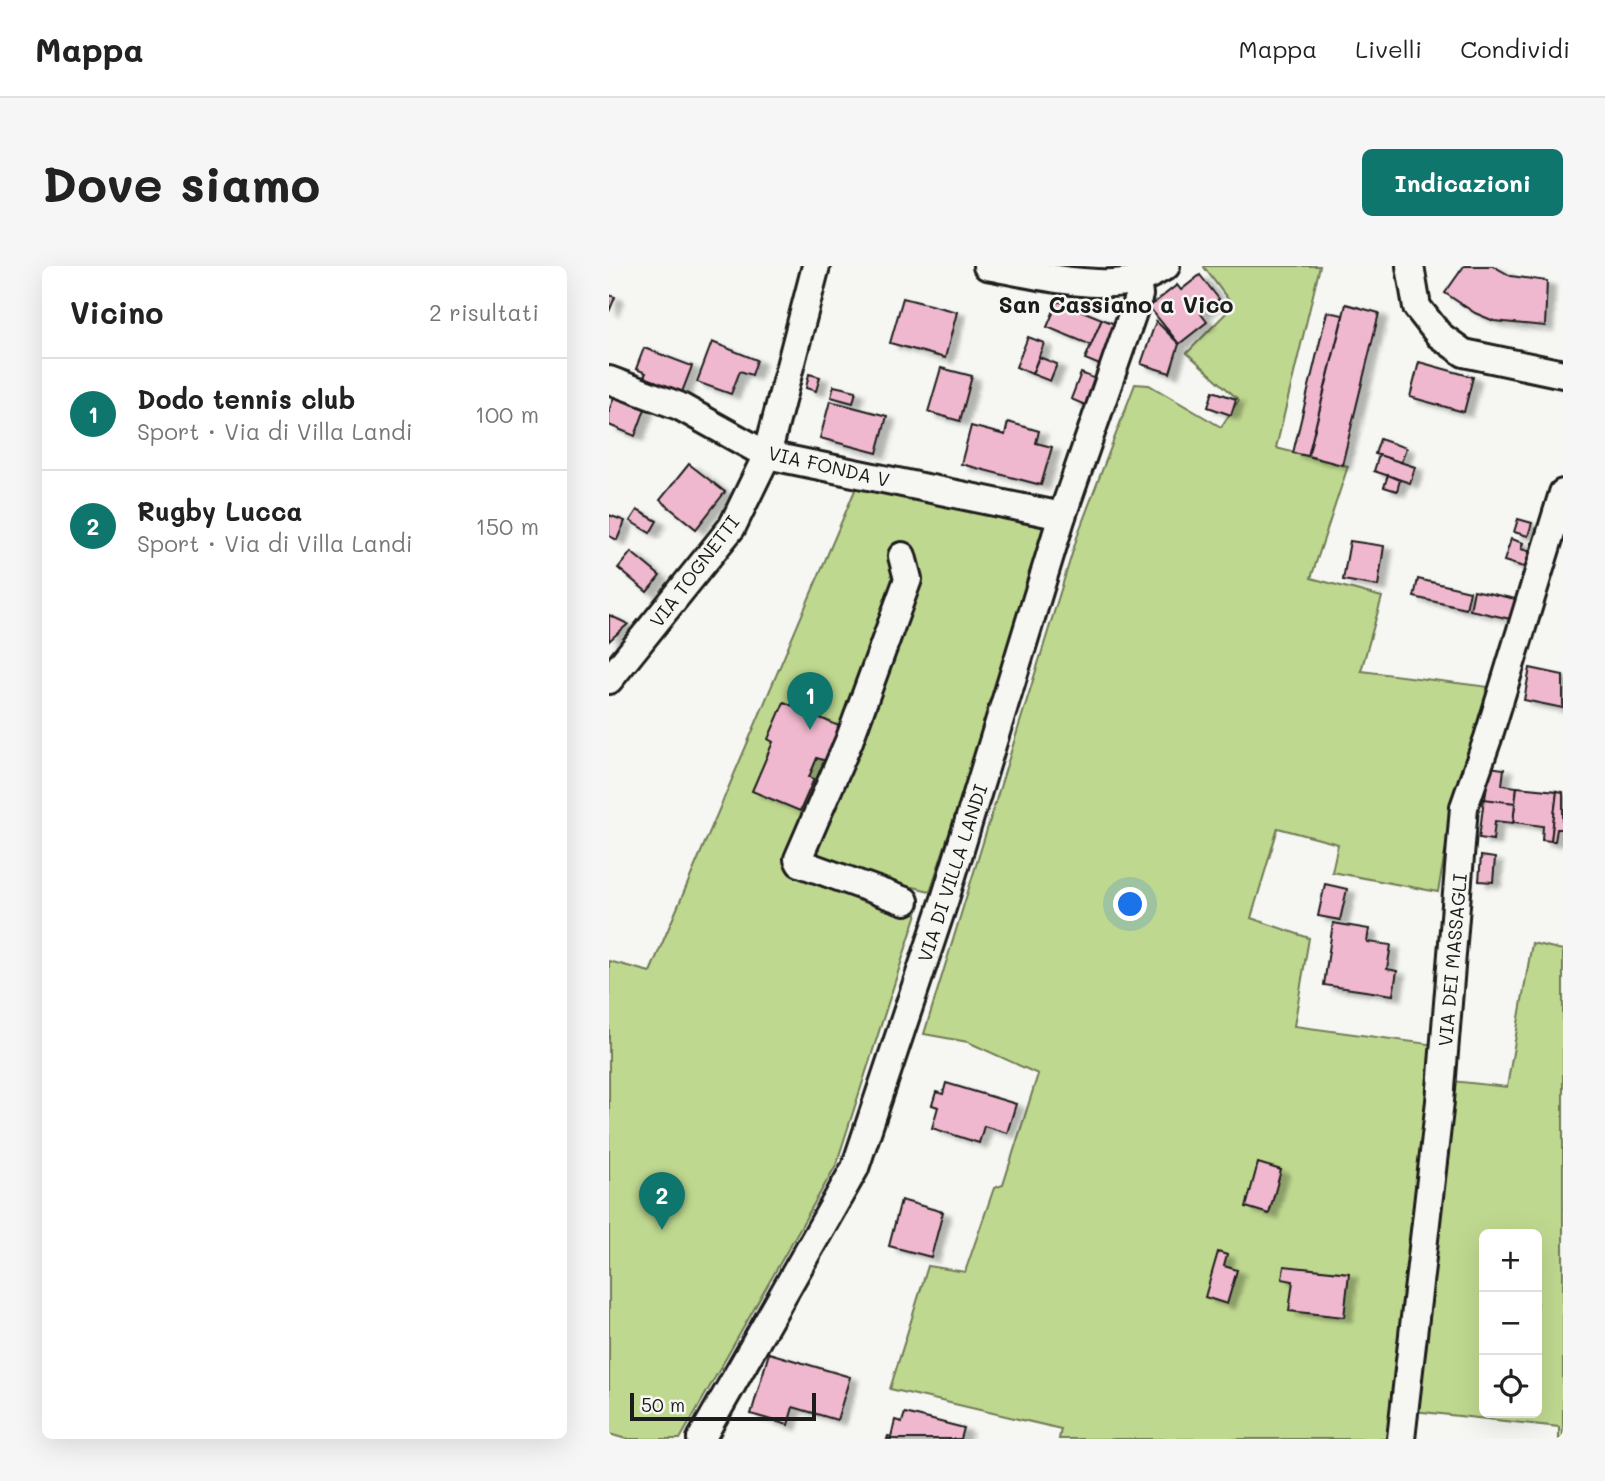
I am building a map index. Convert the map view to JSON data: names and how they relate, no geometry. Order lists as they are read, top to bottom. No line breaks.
{"streets":{"street":["VIA FONDA V","VIA TOGNETTI","VIA DI VILLA LANDI","VIA DEI MASSAGLI"]},"crossings":[["VIA FONDA V","VIA TOGNETTI"],["VIA FONDA V","VIA DI VILLA LANDI"]],"districts":["San Cassiano a Vico"],"scale_bar":"50 m","page":{"header":"Mappa","nav":["Mappa","Livelli","Condividi"],"buttons":"Indicazioni","title":"Dove siamo","heading":["Vicino","2 risultati"],"list":[{"mark":"1","name":"Dodo tennis club","note":"Sport · Via di Villa Landi","value":"100 m"},{"mark":"2","name":"Rugby Lucca","note":"Sport · Via di Villa Landi","value":"150 m"}],"pins":["1","2"],"map_buttons":["+","−"],"scale":"50 m"}}
